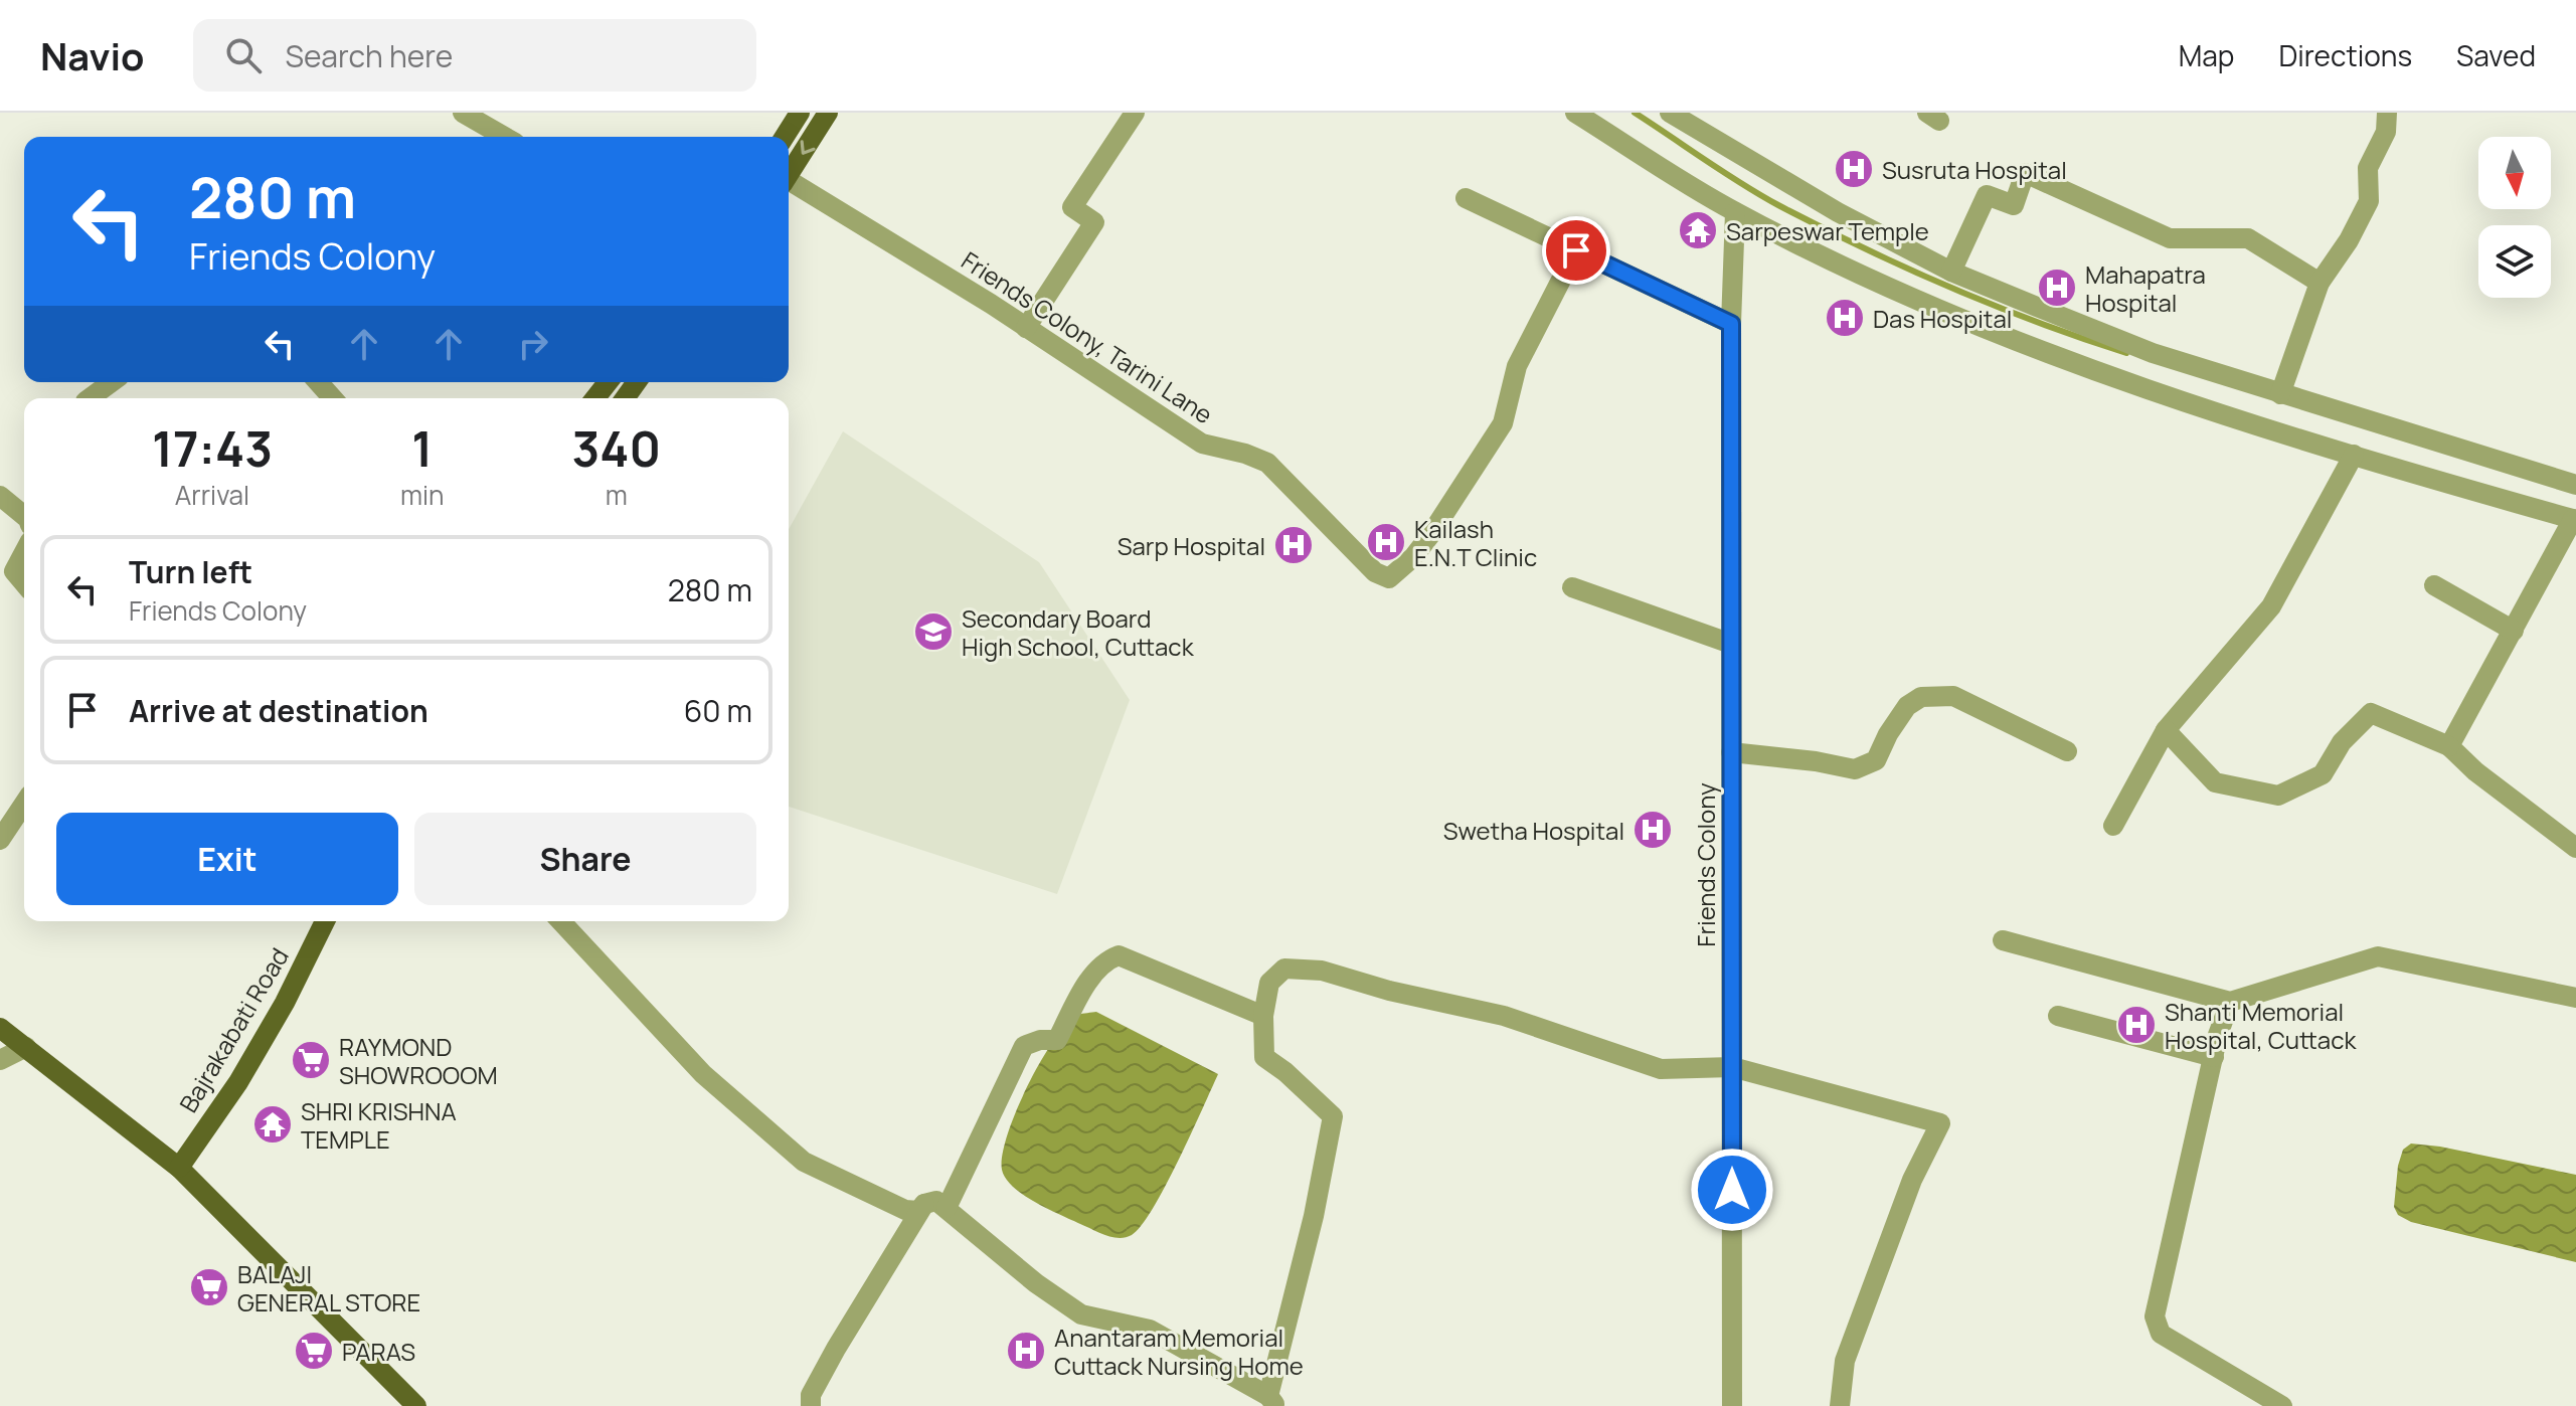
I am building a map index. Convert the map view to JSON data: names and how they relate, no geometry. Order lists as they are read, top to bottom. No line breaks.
{"streets":{"main road":["Bajrakabati Road"],"street":["Friends Colony, Tarini Lane","Friends Colony"]},"places":{"hospital":["Susruta Hospital","Mahapatra Hospital","Das Hospital","Kailash E.N.T Clinic","Sarp Hospital","Swetha Hospital","Shanti Memorial Hospital, Cuttack","Anantaram Memorial Cuttack Nursing Home"],"temple":["Sarpeswar Temple","SHRI KRISHNA TEMPLE"],"school or university":["Secondary Board High School, Cuttack"],"supermarket":["RAYMOND SHOWROOOM","BALAJI GENERAL STORE","PARAS"]},"north":"bottom","page":{"header":"Navio","search":"Search here","nav":["Map","Directions","Saved"],"turn":["280 m","Friends Colony"],"eta":["17:43","Arrival","1","min","340","m"],"list":[{"name":"Turn left","note":"Friends Colony","value":"280 m"},{"name":"Arrive at destination","value":"60 m"}],"buttons":["Exit","Share"]}}
